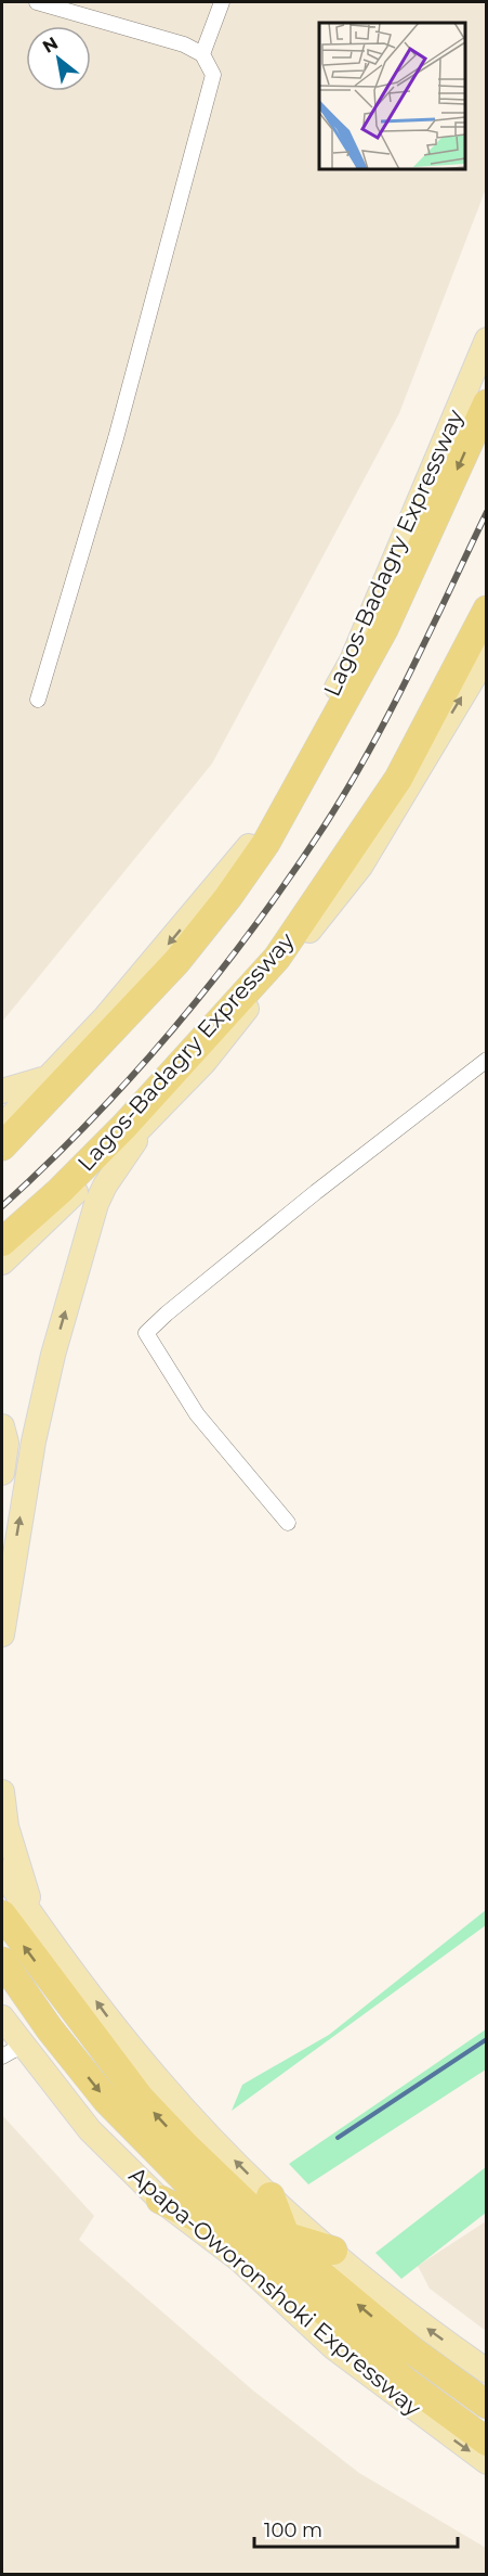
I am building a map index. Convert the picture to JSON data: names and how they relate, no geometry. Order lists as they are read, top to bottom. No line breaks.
{"streets":{"highway":["Lagos-Badagry Expressway","Apapa-Oworonshoki Expressway"]},"scale_bar":"100 m","north":"top left"}
